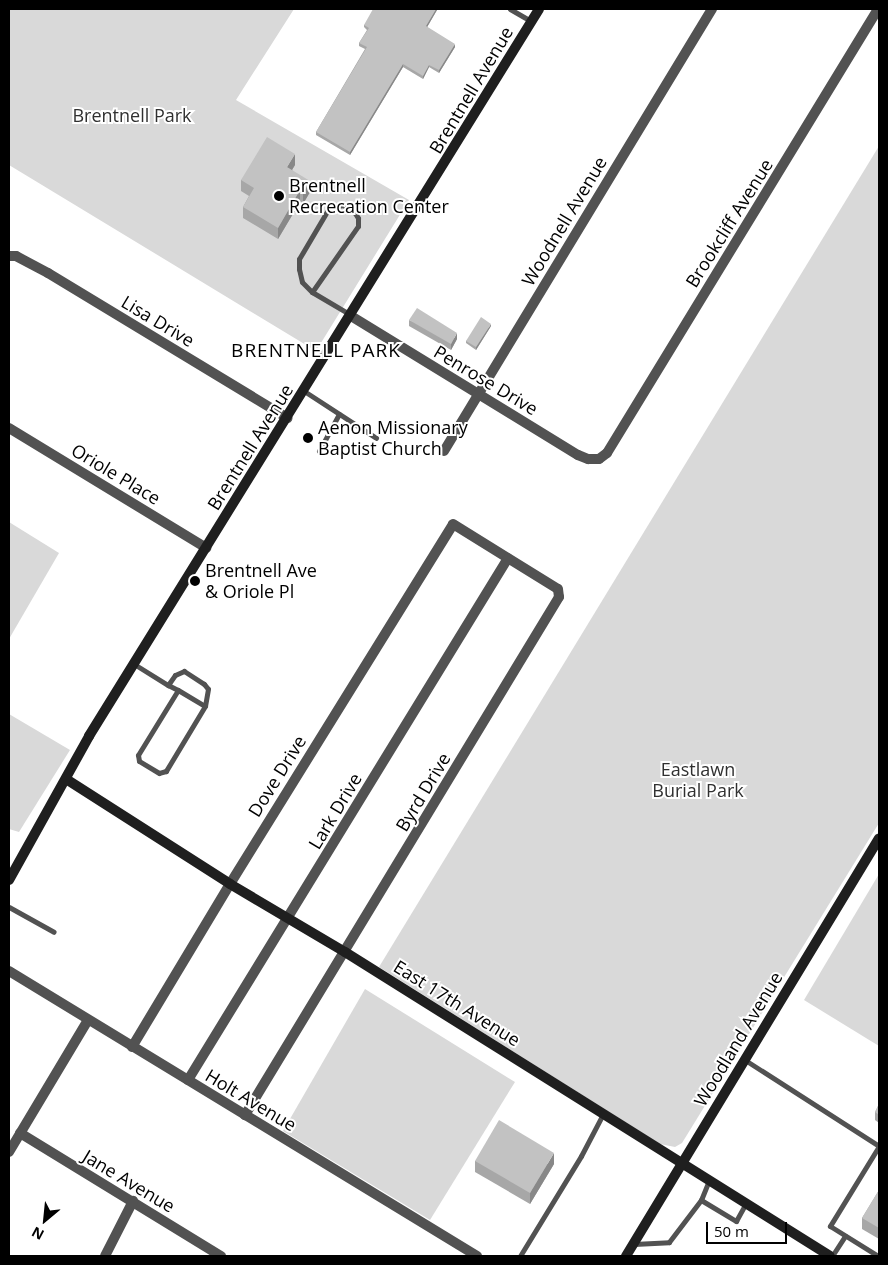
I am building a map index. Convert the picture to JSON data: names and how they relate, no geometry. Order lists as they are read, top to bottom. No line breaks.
{"streets":{"street":["Brentnell Avenue","Woodnell Avenue","Brookcliff Avenue","Lisa Drive","Penrose Drive","Oriole Place","Dove Drive","Byrd Drive","Lark Drive","East 17th Avenue","Woodland Avenue","Holt Avenue","Jane Avenue"]},"crossings":[["Brentnell Avenue","Lisa Drive"],["Brentnell Avenue","Penrose Drive"],["Brentnell Avenue","Oriole Place"],["Brentnell Avenue","East 17th Avenue"],["Woodnell Avenue","Penrose Drive"],["Brookcliff Avenue","Penrose Drive"],["Dove Drive","Byrd Drive"],["Dove Drive","East 17th Avenue"],["Dove Drive","Holt Avenue"],["Byrd Drive","Lark Drive"],["Byrd Drive","East 17th Avenue"],["Byrd Drive","Holt Avenue"],["Lark Drive","East 17th Avenue"],["Lark Drive","Holt Avenue"],["East 17th Avenue","Woodland Avenue"]],"districts":["BRENTNELL PARK"],"parks":["Brentnell Park","Eastlawn Burial Park"],"places":["Brentnell Recrecation Center","Aenon Missionary Baptist Church","Brentnell Ave & Oriole Pl"],"scale_bar":"50 m","north":"bottom left"}
